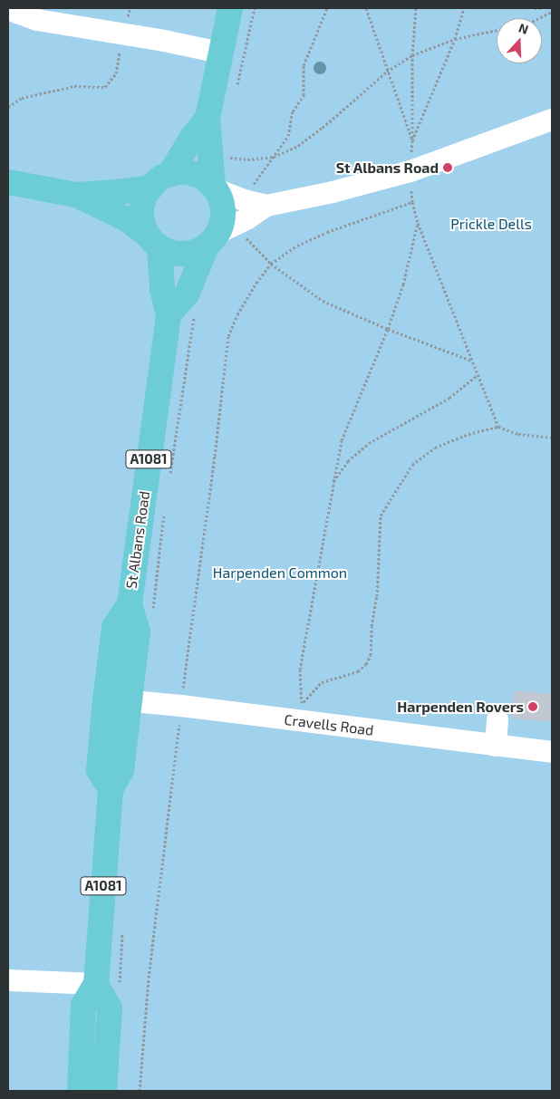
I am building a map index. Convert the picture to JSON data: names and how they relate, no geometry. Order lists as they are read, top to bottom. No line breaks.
{"streets":{"main road":["A1081","St Albans Road"],"street":["Cravells Road"]},"crossings":[["St Albans Road","Cravells Road"]],"parks":["Prickle Dells","Harpenden Common"],"places":["St Albans Road","Harpenden Rovers"],"north":"top"}
